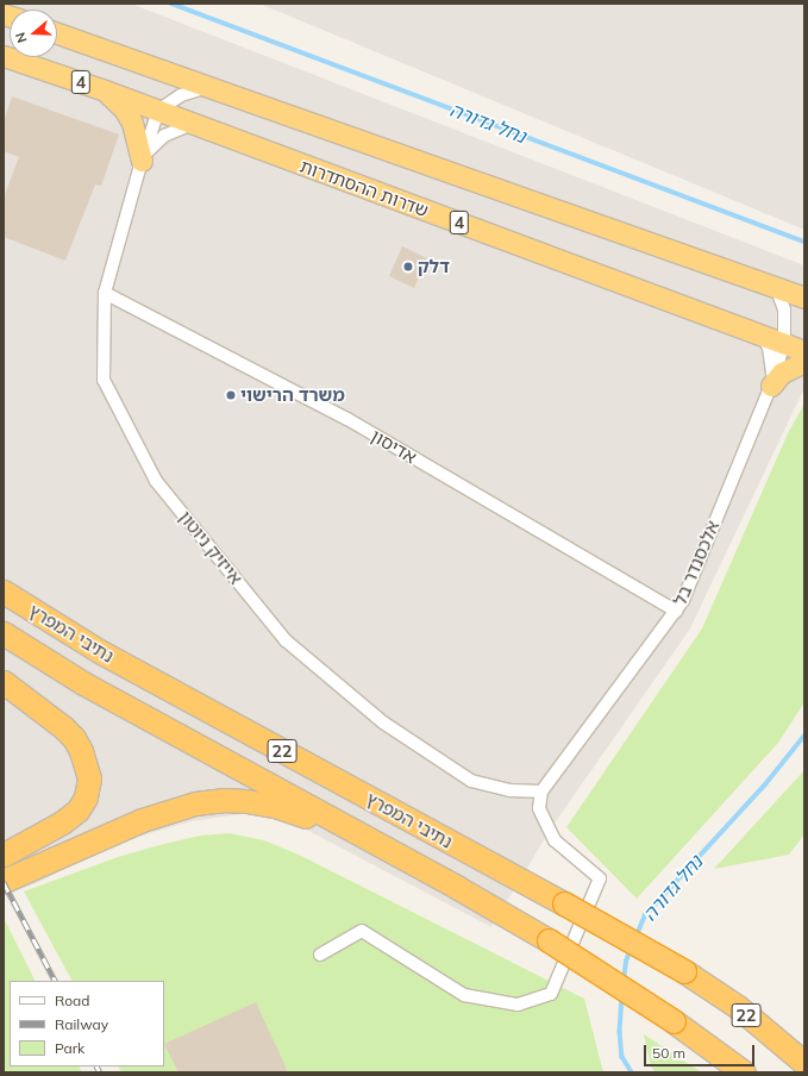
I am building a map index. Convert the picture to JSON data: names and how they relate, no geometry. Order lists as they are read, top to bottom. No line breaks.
{"streets":{"highway":["4","שדרות ההסתדרות","נתיבי המפרץ","22"],"street":["אדיסון","אייזיק ניוטון","אלכסנדר בל"]},"crossings":[["4","אלכסנדר בל"],["שדרות ההסתדרות","אייזיק ניוטון"],["שדרות ההסתדרות","אלכסנדר בל"],["אדיסון","אייזיק ניוטון"],["אדיסון","אלכסנדר בל"],["אייזיק ניוטון","אלכסנדר בל"]],"water":["נחל גדורה"],"places":["דלק","משרד הרישוי"],"legend":["Road","Railway","Park"],"scale_bar":"50 m","north":"left"}
